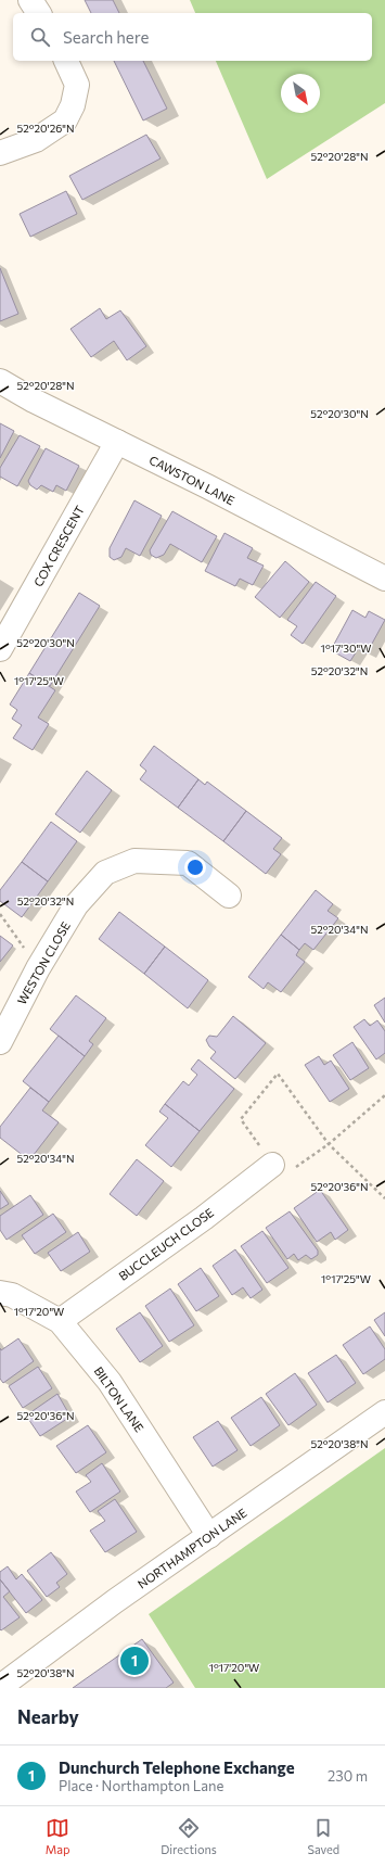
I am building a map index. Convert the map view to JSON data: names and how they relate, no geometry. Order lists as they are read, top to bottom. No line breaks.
{"streets":{"street":["CAWSTON LANE","COX CRESCENT","WESTON CLOSE","BUCCLEUCH CLOSE","BILTON LANE","NORTHAMPTON LANE"]},"crossings":[["CAWSTON LANE","COX CRESCENT"],["BUCCLEUCH CLOSE","BILTON LANE"],["BILTON LANE","NORTHAMPTON LANE"]],"north":"bottom right","page":{"search":"Search here","pins":"1","heading":"Nearby","list":[{"mark":"1","name":"Dunchurch Telephone Exchange","note":"Place · Northampton Lane","value":"230 m"}],"nav":["Map","Directions","Saved"]},"coordinates":["52°20'26\"N","52°20'28\"N","52°20'30\"N","1°17'30\"W","52°20'32\"N","1°17'25\"W","52°20'34\"N","52°20'36\"N","1°17'20\"W","52°20'38\"N"]}
